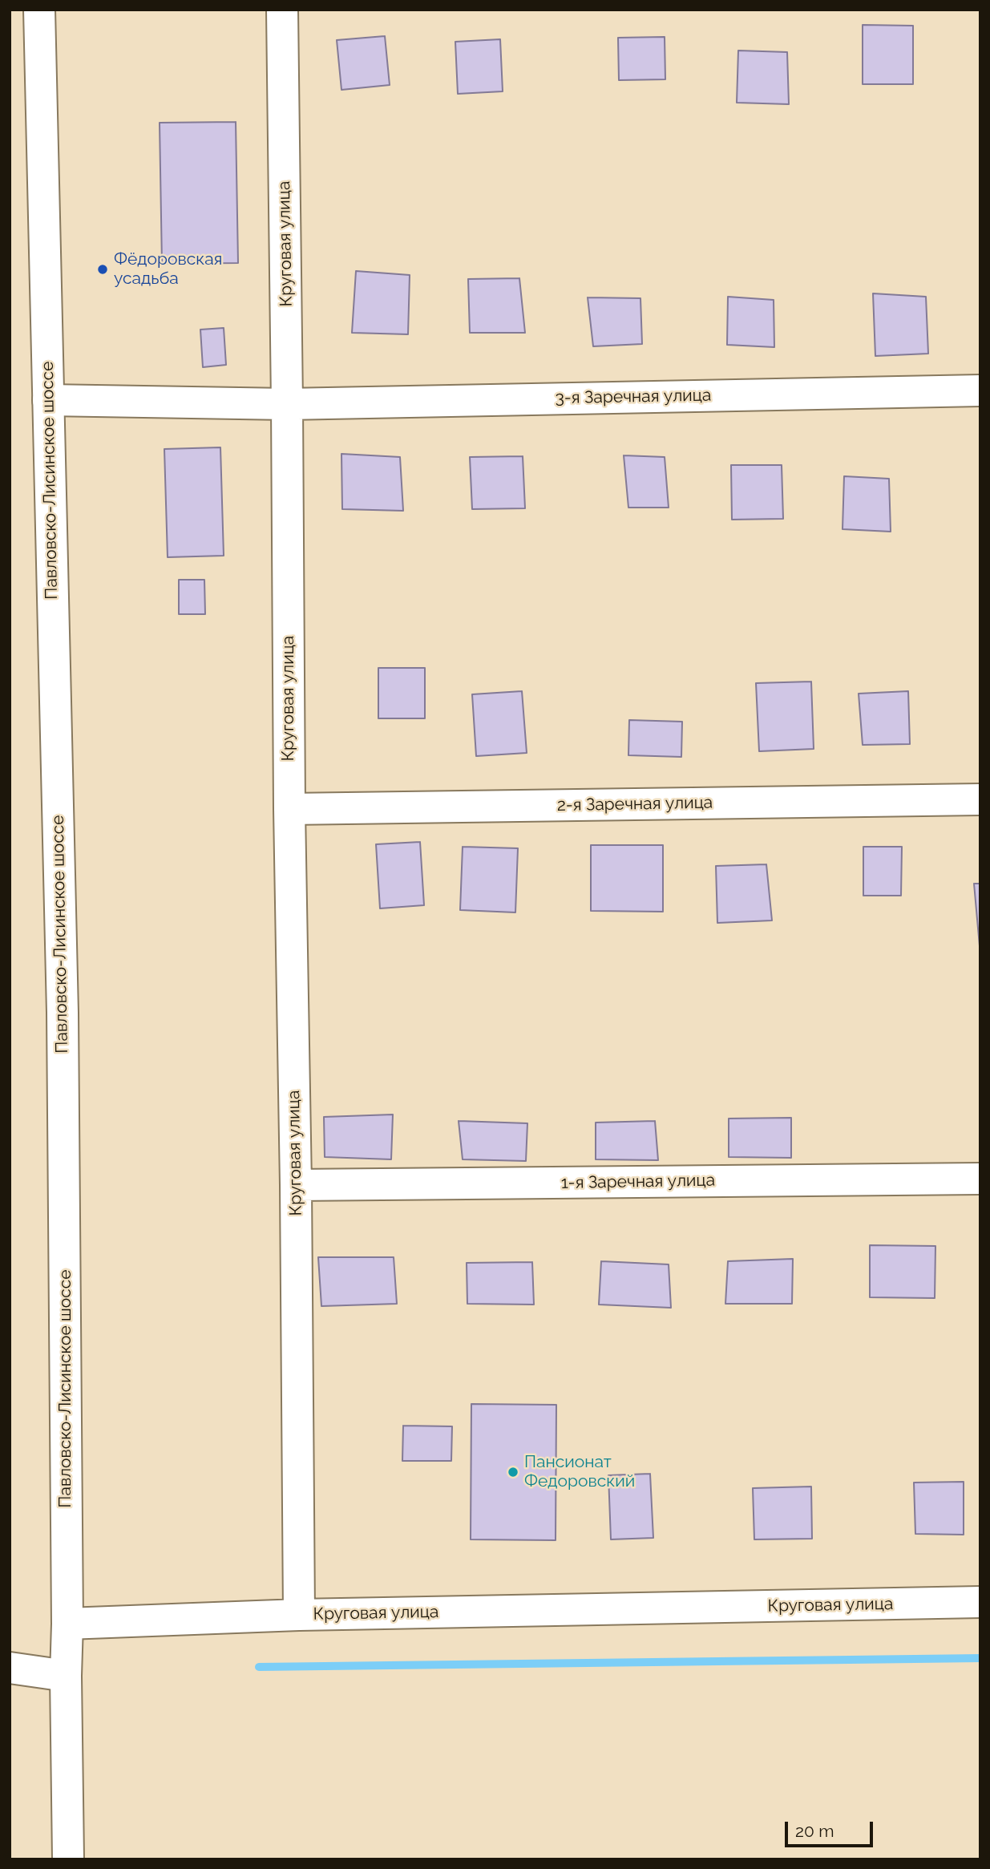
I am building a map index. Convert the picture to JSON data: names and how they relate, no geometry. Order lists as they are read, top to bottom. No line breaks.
{"streets":{"street":["Круговая улица","3-я Заречная улица","Павловско-Лисинское шоссе","2-я Заречная улица","1-я Заречная улица"]},"crossings":[["Круговая улица","3-я Заречная улица"],["Круговая улица","2-я Заречная улица"],["Круговая улица","1-я Заречная улица"],["3-я Заречная улица","Павловско-Лисинское шоссе"]],"places":["Фёдоровская усадьба","Пансионат Федоровский"],"scale_bar":"20 m"}
